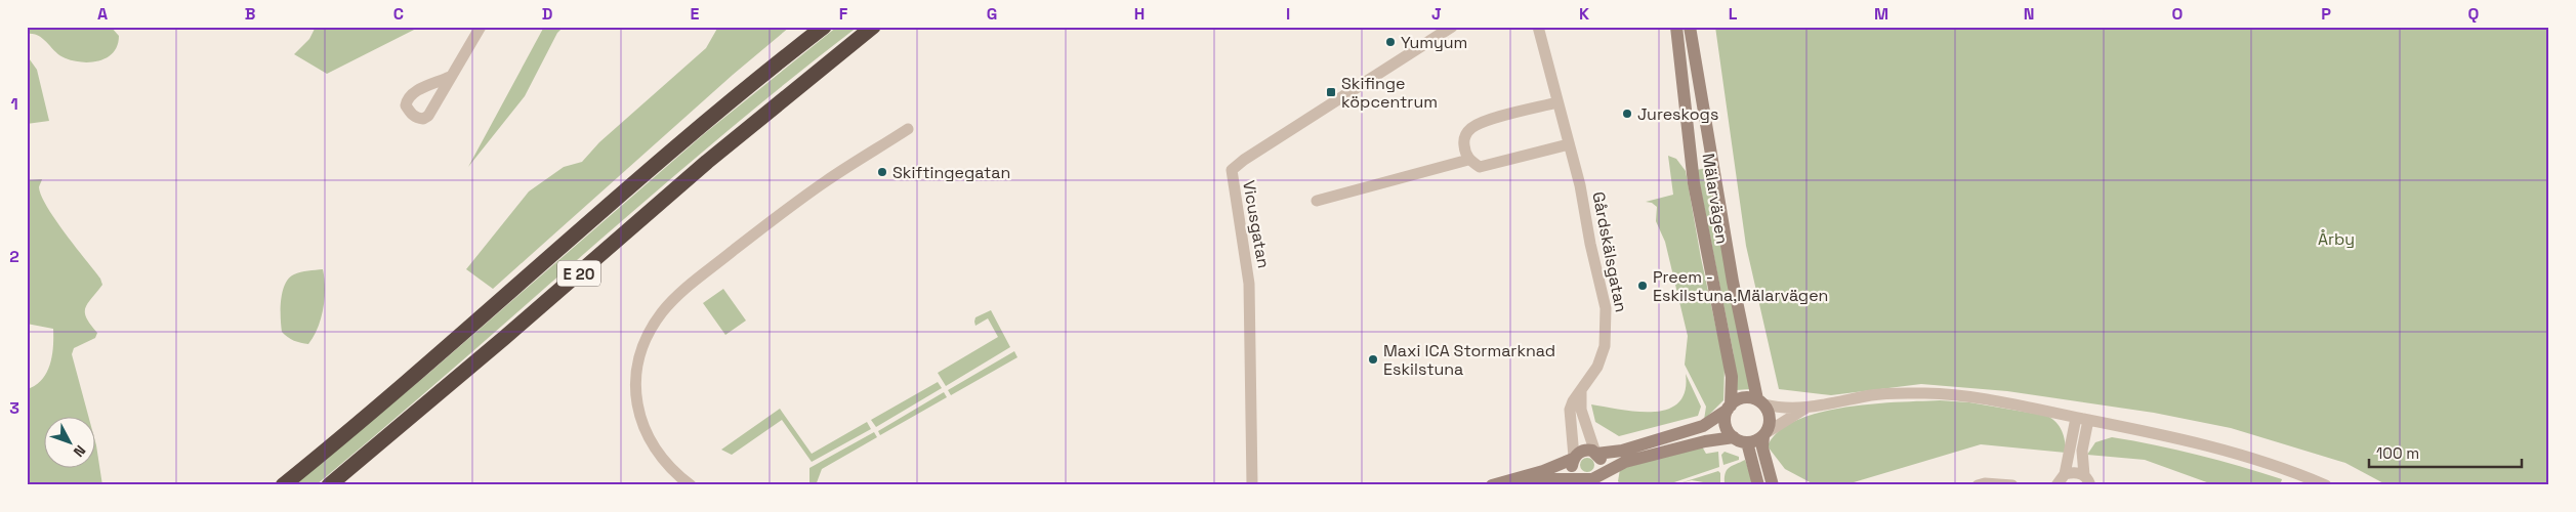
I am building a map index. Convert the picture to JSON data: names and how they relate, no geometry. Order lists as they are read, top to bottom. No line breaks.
{"streets":{"highway":["E 20"],"main road":["Mälarvägen"],"street":["Vicusgatan","Gårdskälsgatan"]},"parks":["Årby"],"places":{"other":["Yumyum","Jureskogs","Skiftingegatan","Preem - Eskilstuna,Mälarvägen","Maxi ICA Stormarknad Eskilstuna"],"transit":["Skifinge köpcentrum"]},"scale_bar":"100 m","north":"bottom right","grid":{"columns":["A","B","C","D","E","F","G","H","I","J","K","L","M","N","O","P","Q"],"rows":["1","2","3"]}}
